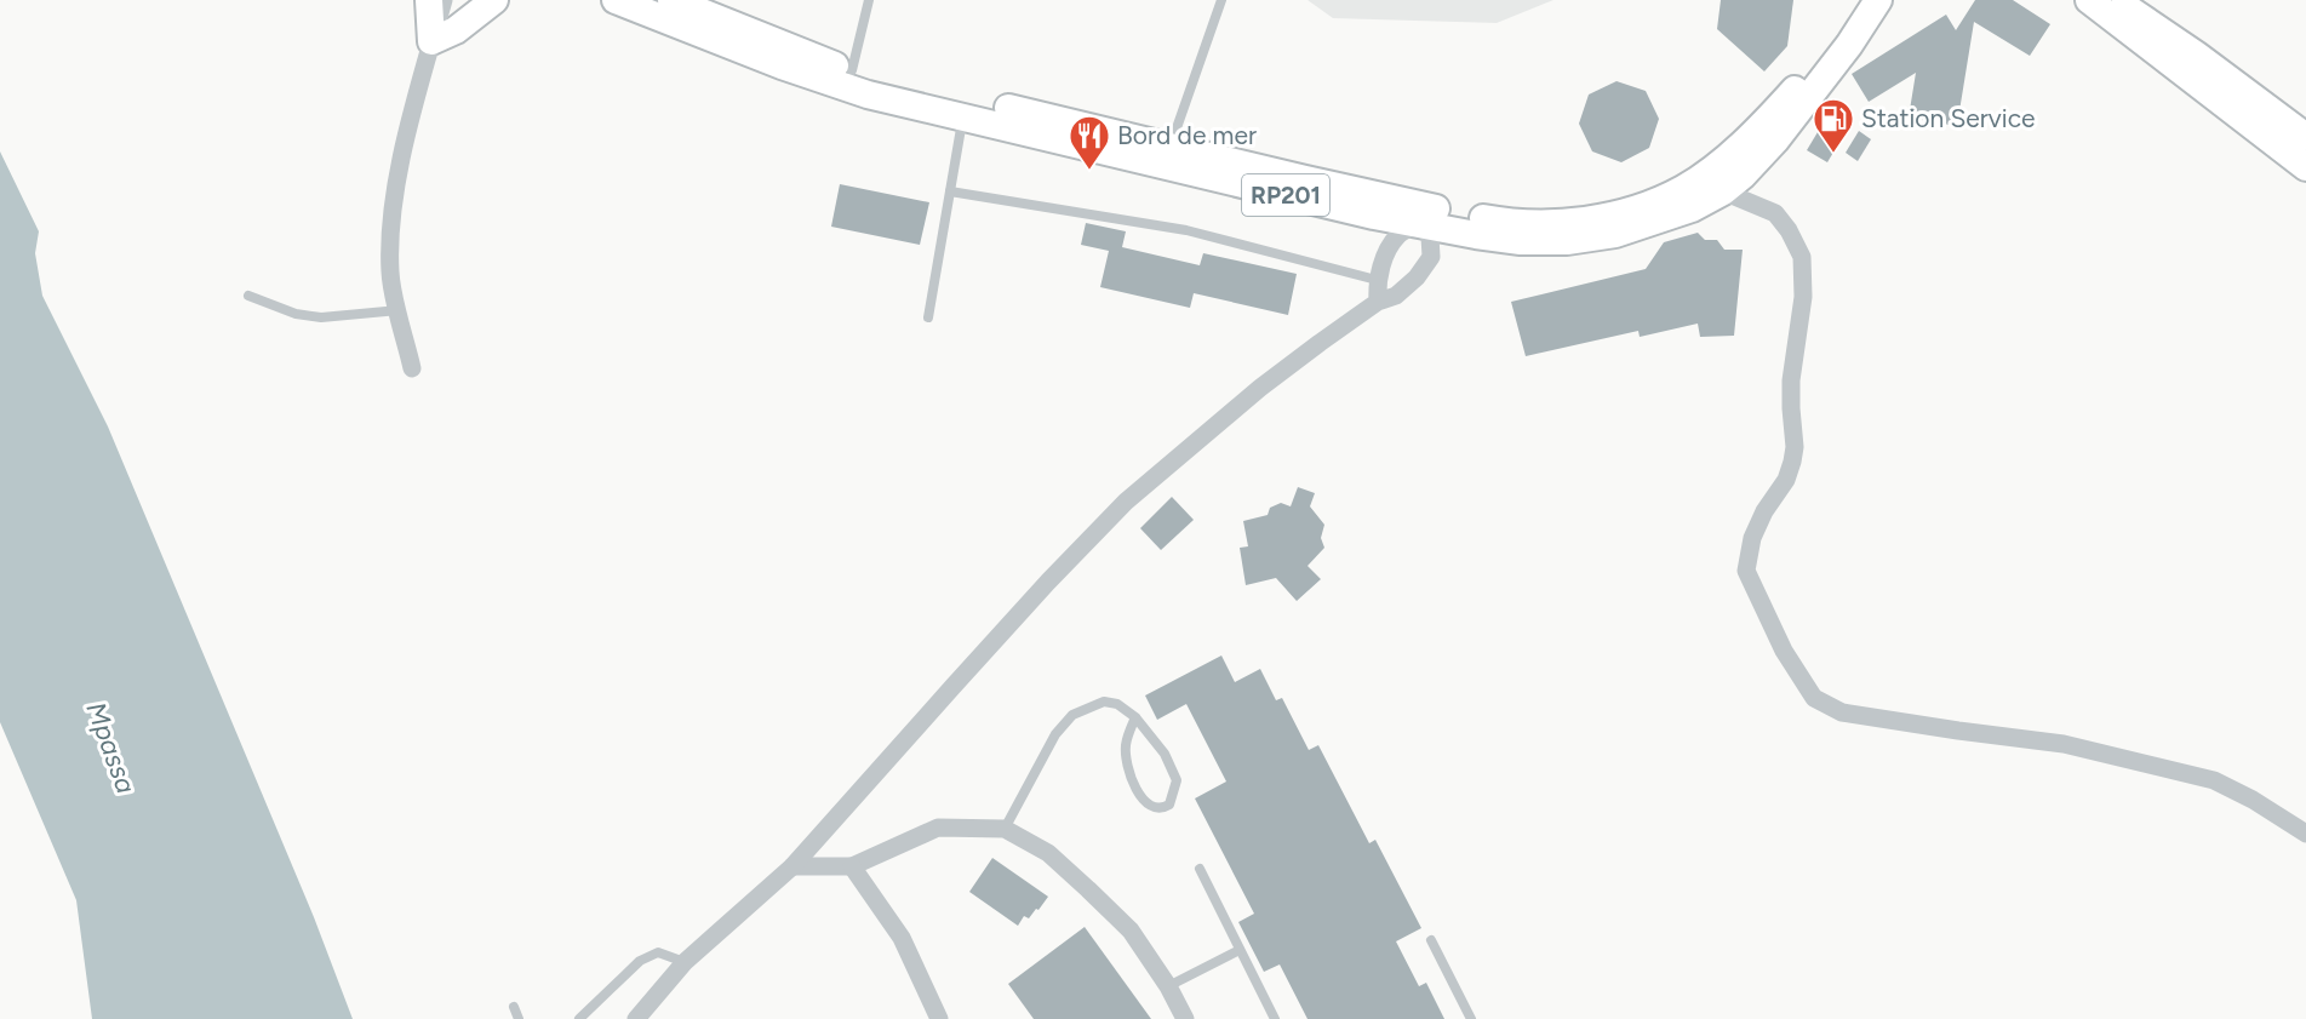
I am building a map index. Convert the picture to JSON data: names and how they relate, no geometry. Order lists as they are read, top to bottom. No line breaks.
{"streets":{"main road":["RP201"]},"water":["Mpassa"],"places":{"fuel station":["Station Service"],"restaurant":["Bord de mer"]}}
